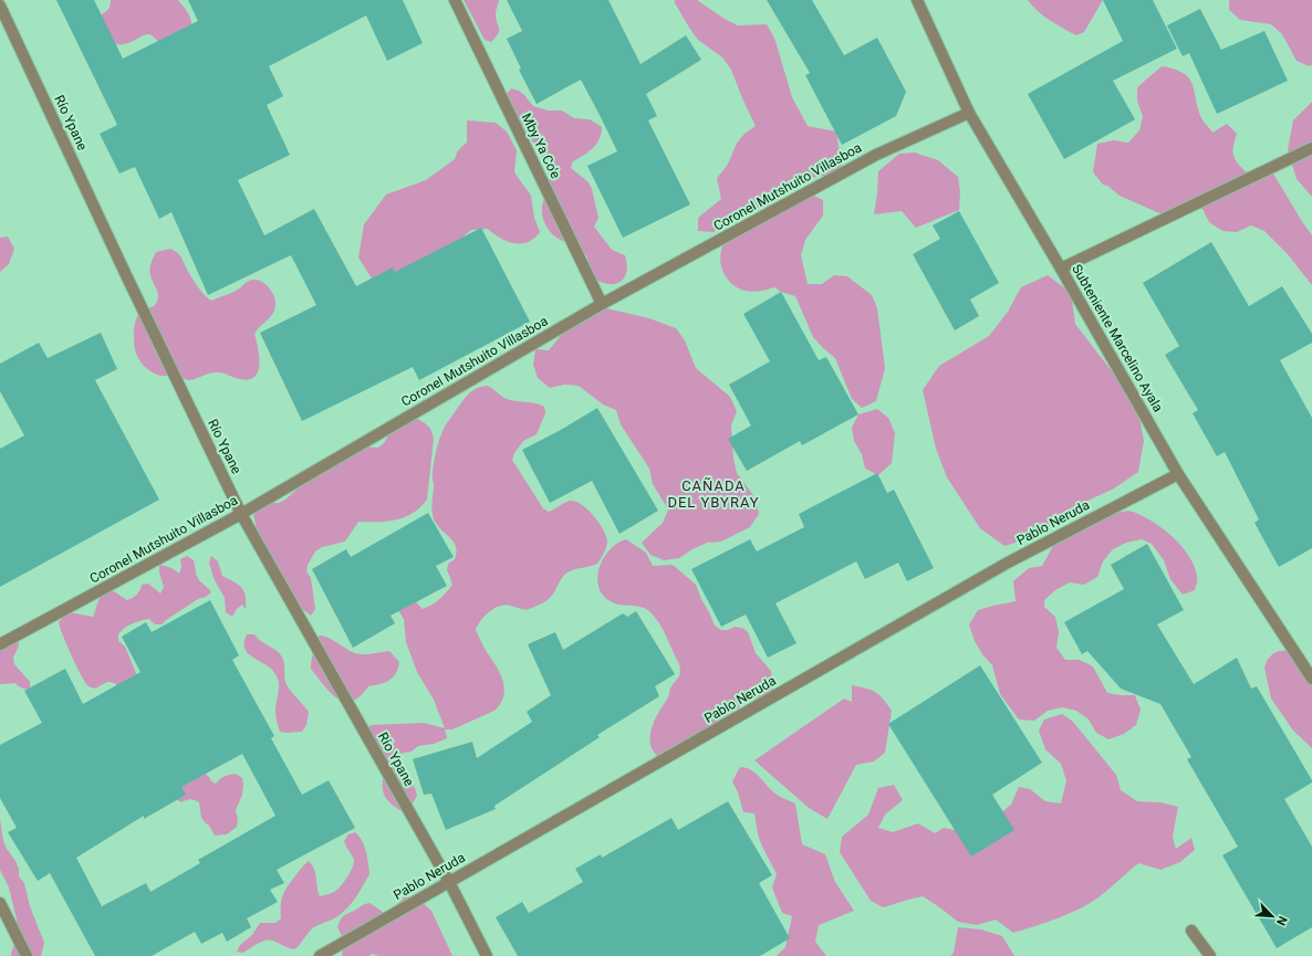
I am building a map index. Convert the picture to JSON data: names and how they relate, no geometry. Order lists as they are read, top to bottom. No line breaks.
{"streets":{"street":["Río Ypane","Mby Ya Co'e","Coronel Mutshuito Villasboa","Subteniente Marcelino Ayala","Pablo Neruda"]},"crossings":[["Río Ypane","Coronel Mutshuito Villasboa"],["Río Ypane","Pablo Neruda"],["Mby Ya Co'e","Coronel Mutshuito Villasboa"],["Coronel Mutshuito Villasboa","Subteniente Marcelino Ayala"],["Subteniente Marcelino Ayala","Pablo Neruda"]],"districts":["CAÑADA DEL YBYRAY"],"north":"bottom right"}
